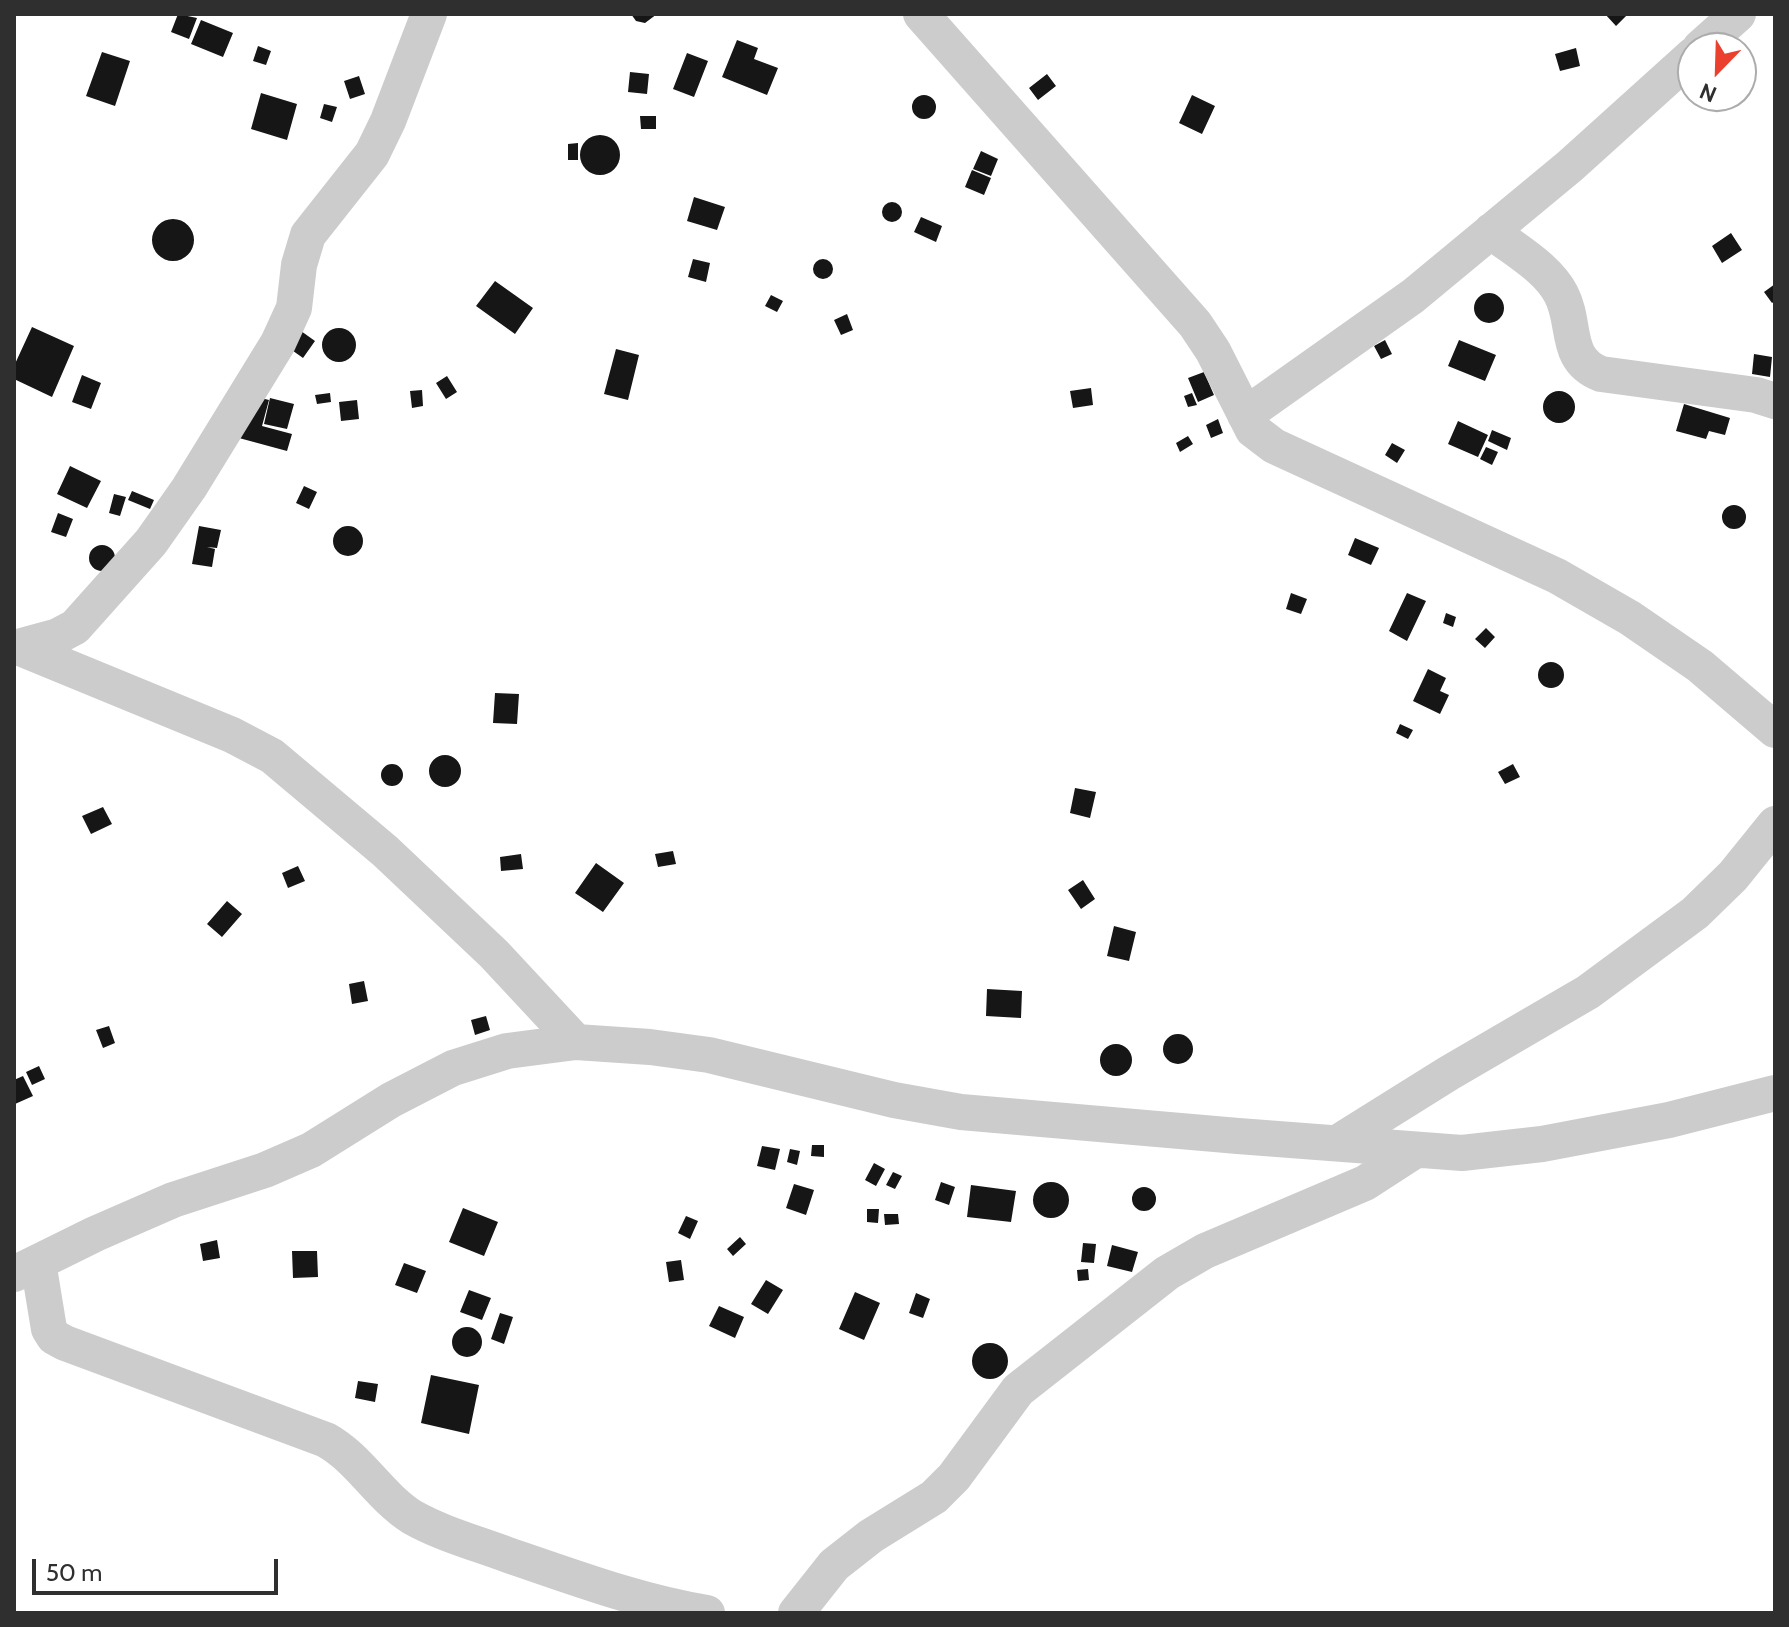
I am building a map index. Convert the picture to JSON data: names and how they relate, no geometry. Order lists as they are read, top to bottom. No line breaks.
{"scale_bar":"50 m","north":"bottom left"}
